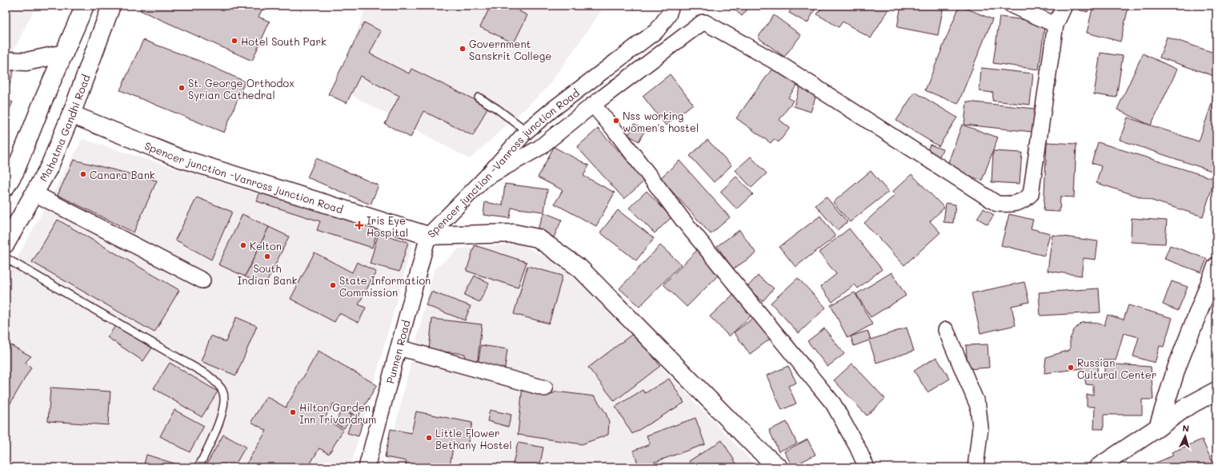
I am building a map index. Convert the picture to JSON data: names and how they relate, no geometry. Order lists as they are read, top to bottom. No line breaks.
{"streets":{"street":["Mahatma Gandhi Road","Spencer junction -Vanross junction Road","Punnen Road"]},"crossings":[["Mahatma Gandhi Road","Spencer junction -Vanross junction Road"],["Spencer junction -Vanross junction Road","Punnen Road"]],"places":{"other":["Hotel South Park","Government Sanskrit College","St. George Orthodox Syrian Cathedral","Nss working women's hostel","Canara Bank","Kelton","South Indian Bank","State Information Commission","Russian Cultural Center","Hilton Garden Inn Trivandrum","Little Flower Bethany Hostel"],"health":["Iris Eye Hospital"]},"north":"top"}
